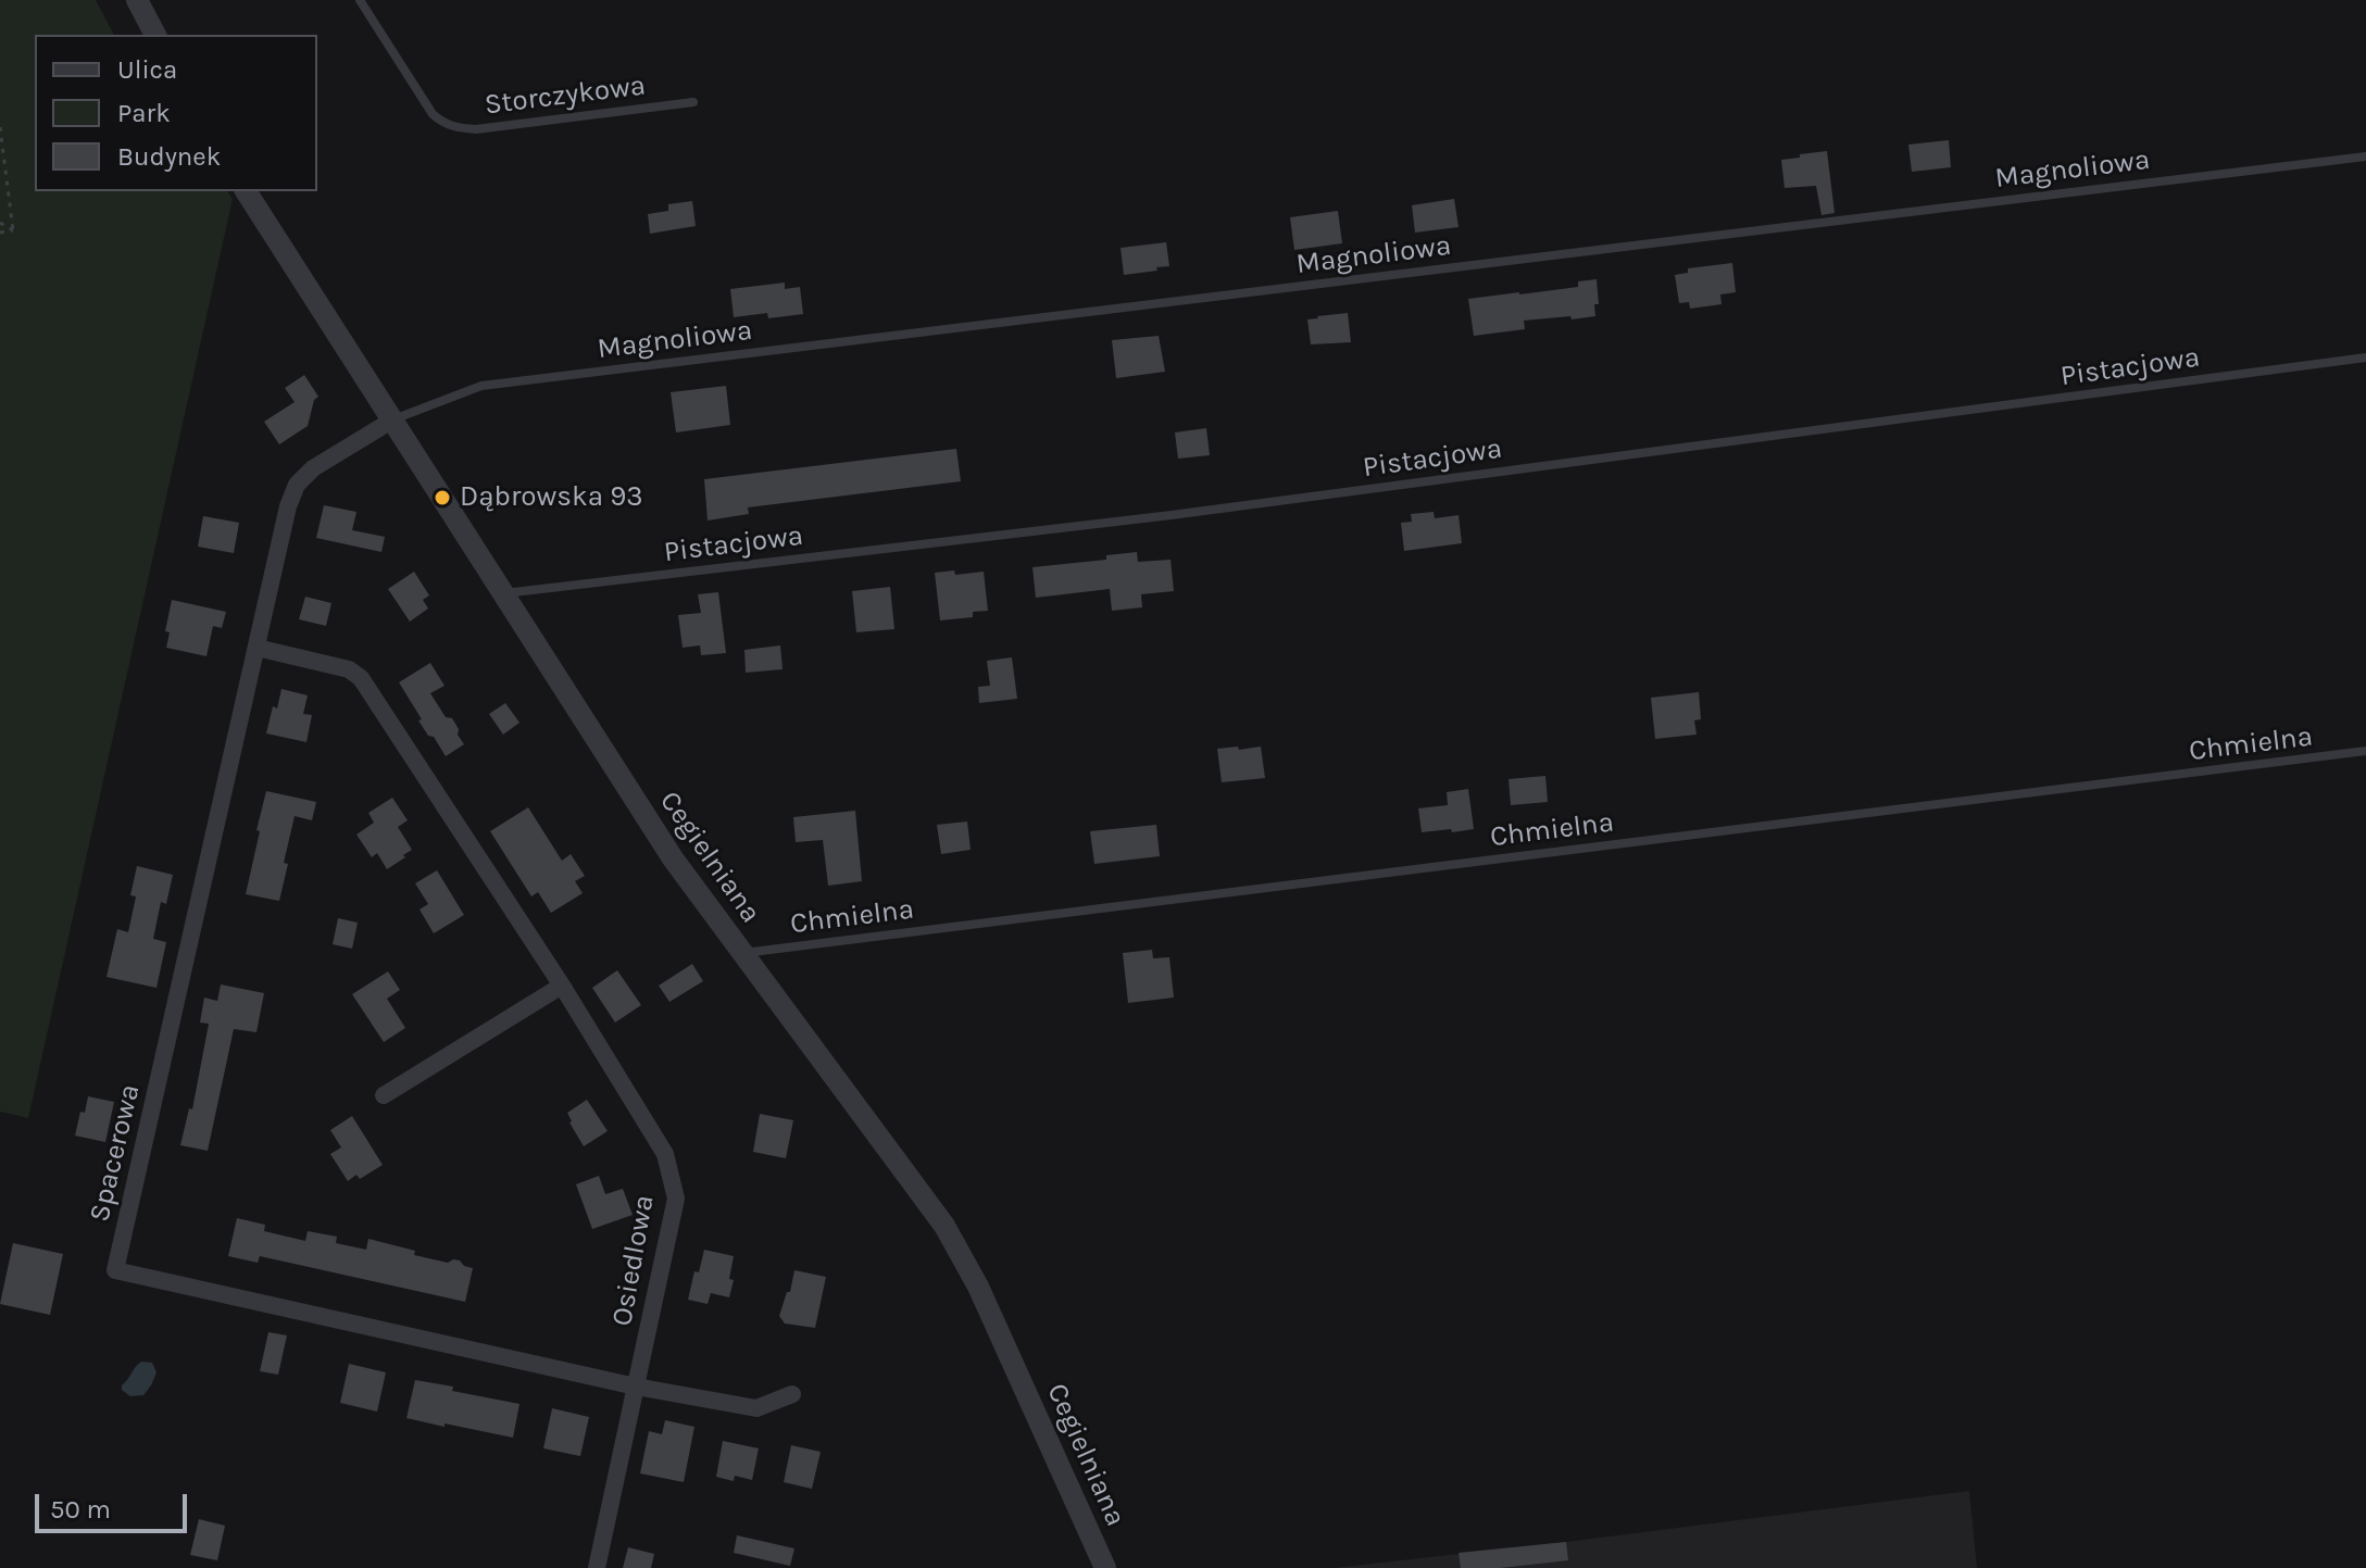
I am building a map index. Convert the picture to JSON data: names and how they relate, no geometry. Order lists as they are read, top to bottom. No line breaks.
{"streets":{"street":["Cegielniana","Spacerowa","Osiedlowa"],"lane":["Storczykowa","Magnoliowa","Pistacjowa","Chmielna"]},"crossings":[["Magnoliowa","Cegielniana"],["Magnoliowa","Spacerowa"],["Pistacjowa","Cegielniana"],["Chmielna","Cegielniana"],["Cegielniana","Spacerowa"],["Spacerowa","Osiedlowa"]],"places":["Dąbrowska 93"],"legend":["Ulica","Park","Budynek"],"scale_bar":"50 m"}
